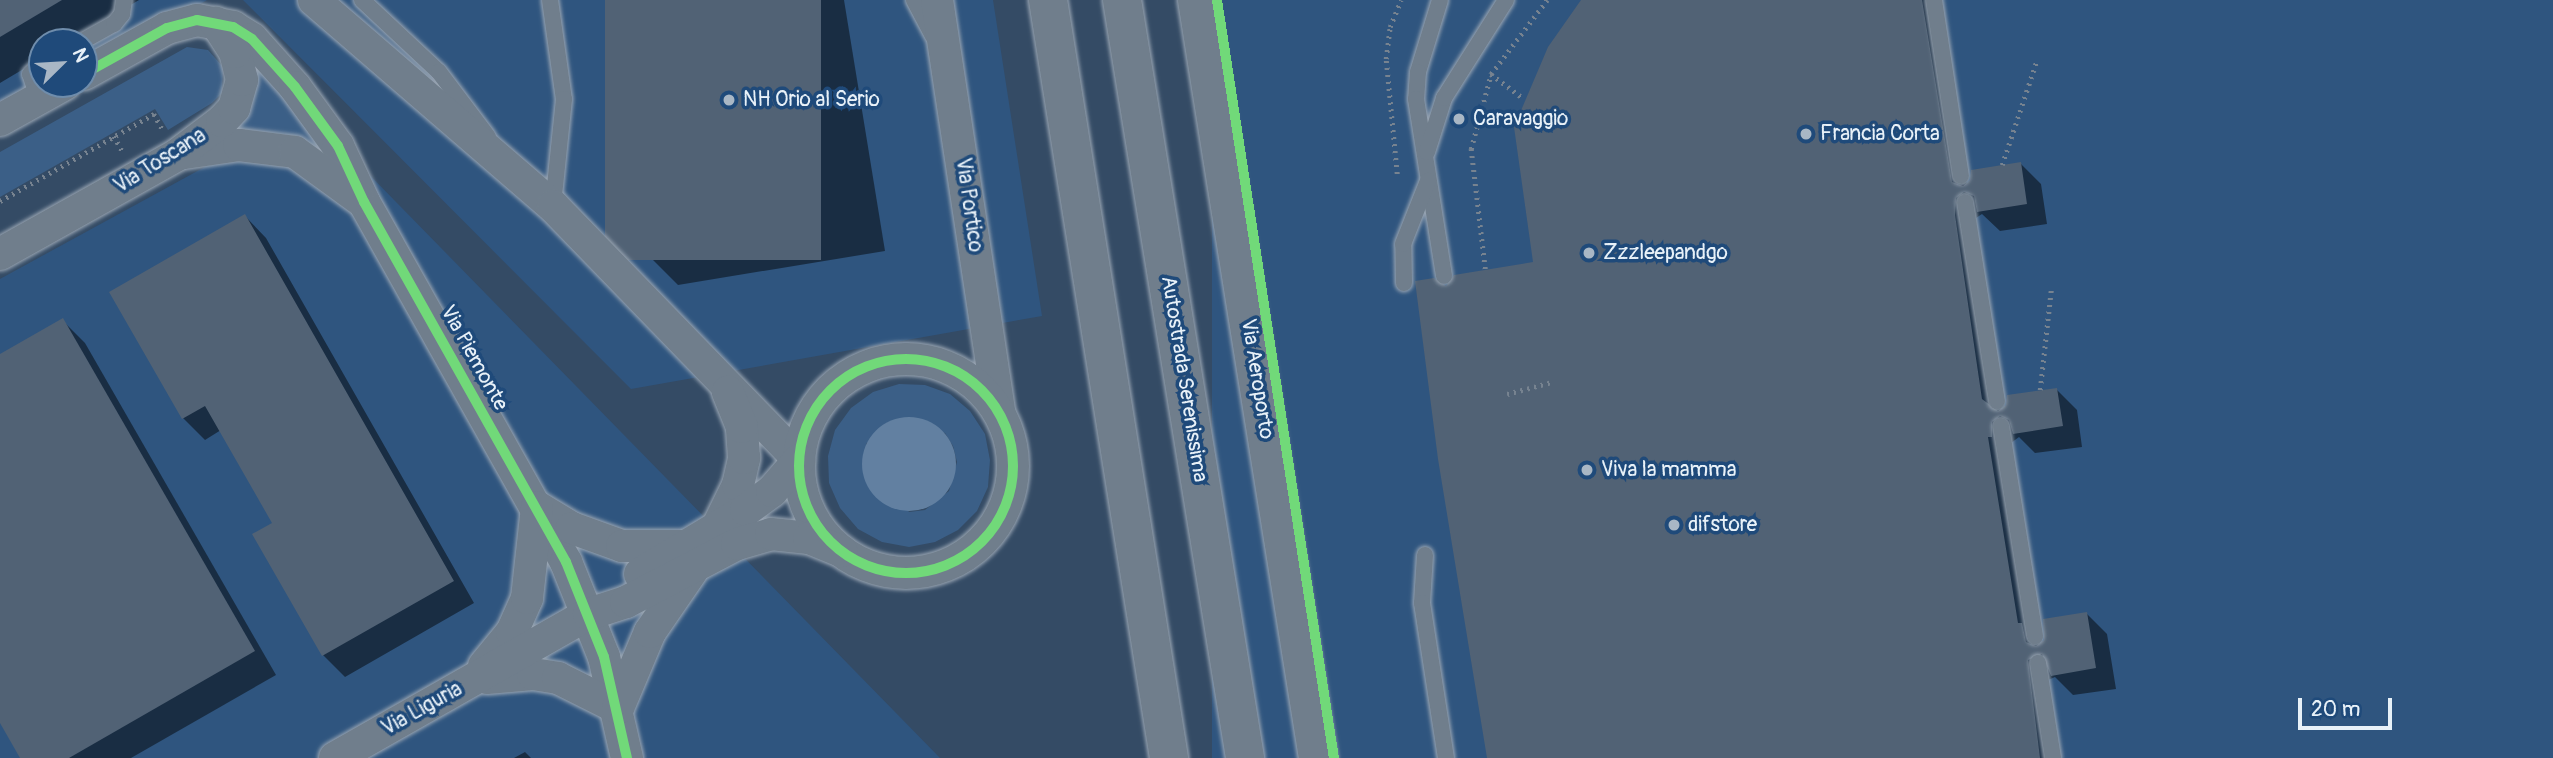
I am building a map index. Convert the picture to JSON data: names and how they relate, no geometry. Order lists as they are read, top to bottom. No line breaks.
{"streets":{"main road":["Autostrada Serenissima","Via Aeroporto"],"street":["Via Toscana","Via Portico","Via Piemonte","Via Liguria"]},"crossings":[["Via Toscana","Via Piemonte"],["Via Portico","Via Liguria"],["Via Piemonte","Via Liguria"]],"places":["NH Orio al Serio","Caravaggio","Francia Corta","Zzzleepandgo","Viva la mamma","difstore"],"scale_bar":"20 m","north":"top right"}
